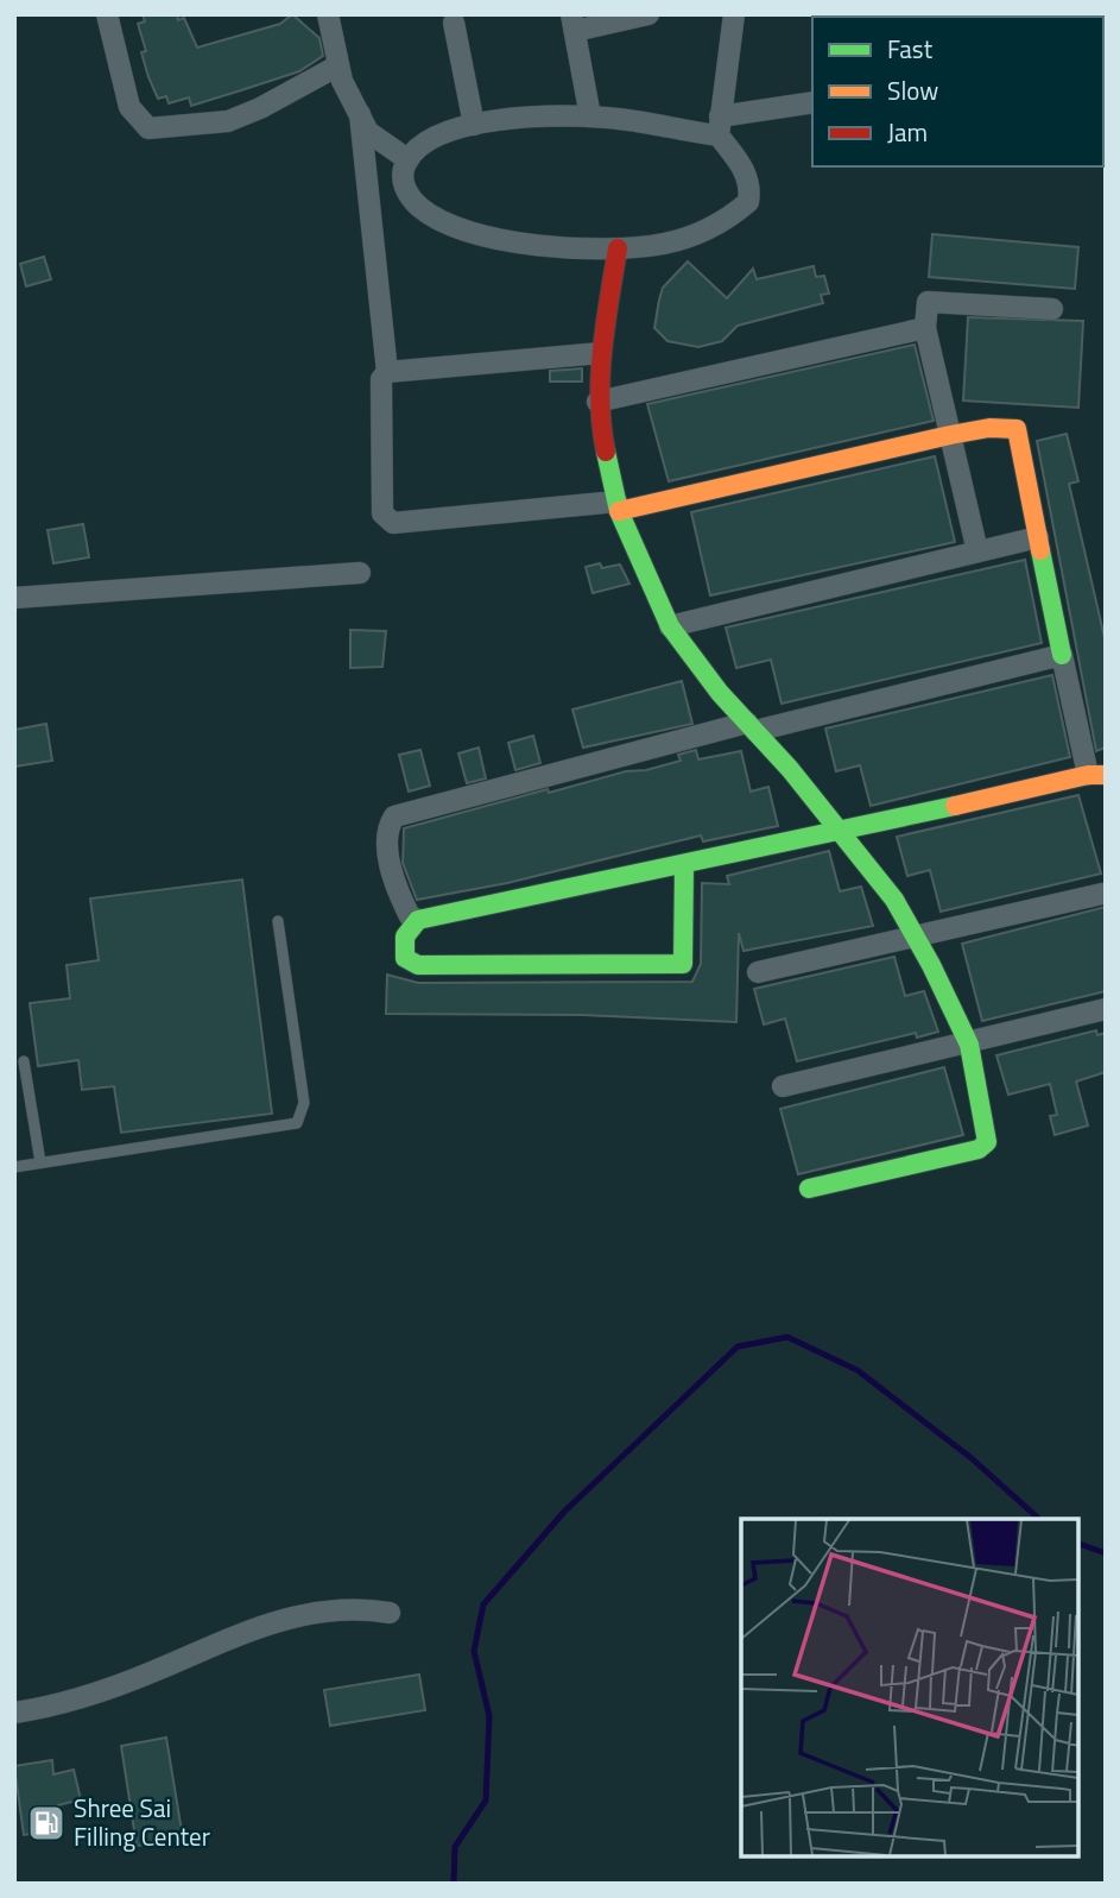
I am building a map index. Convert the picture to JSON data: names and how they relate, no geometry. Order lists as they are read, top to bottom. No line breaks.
{"places":{"fuel station":["Shree Sai Filling Center"]},"legend":["Fast","Slow","Jam"]}
